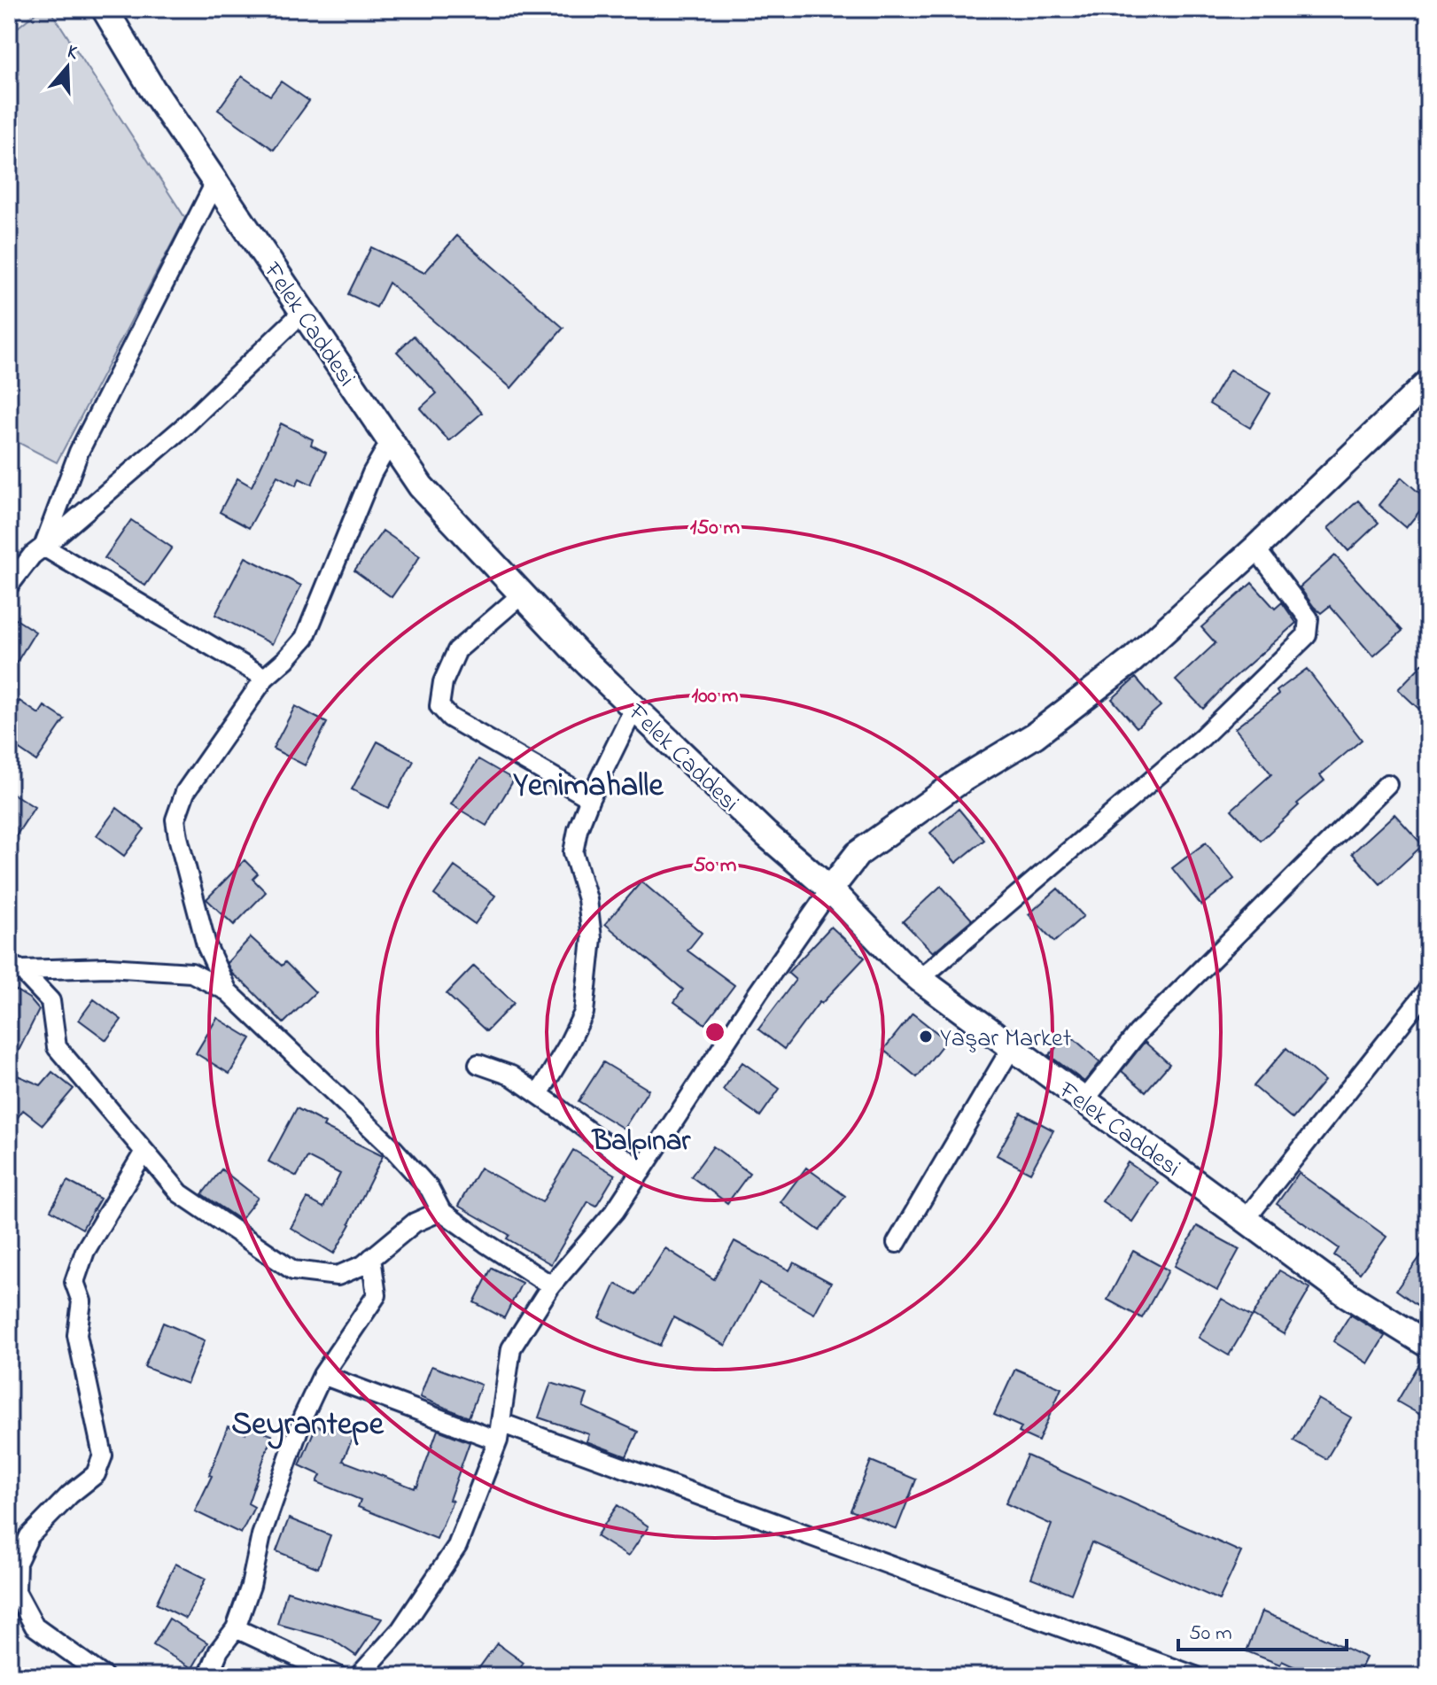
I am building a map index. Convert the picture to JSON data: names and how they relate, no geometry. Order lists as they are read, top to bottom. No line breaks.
{"streets":{"street":["Felek Caddesi"]},"districts":["Yenimahalle","Balpınar","Seyrantepe"],"places":["Yaşar Market"],"scale_bar":"50 m","north":"top","rings":["150 m","100 m","50 m"]}
